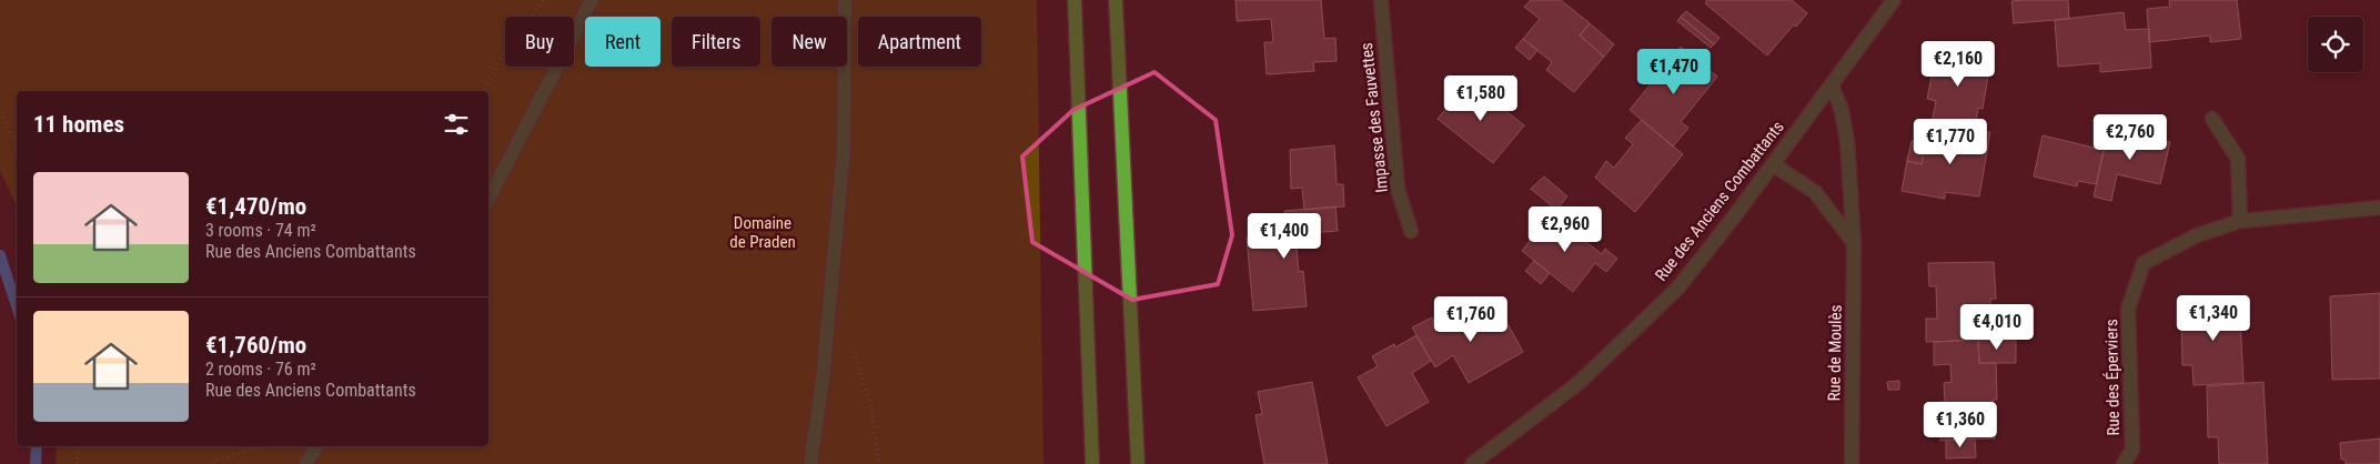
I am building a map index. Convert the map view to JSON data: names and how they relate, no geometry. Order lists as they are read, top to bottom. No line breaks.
{"streets":{"street":["Impasse des Fauvettes","Rue des Anciens Combattants","Rue de Moulès","Rue des Éperviers"]},"crossings":[["Rue des Anciens Combattants","Rue de Moulès"]],"parks":["Domaine de Praden"],"page":{"chip":["Buy","Rent","Filters","New","Apartment"],"price":["€2,160","€1,470","€1,580","€2,760","€1,770","€2,960","€1,400","€1,340","€1,760","€4,010","€1,360"],"heading":"11 homes","list":[{"name":"€1,470/mo","note":"3 rooms · 74 m² · Rue des Anciens Combattants"},{"name":"€1,760/mo","note":"2 rooms · 76 m² · Rue des Anciens Combattants"}]}}
